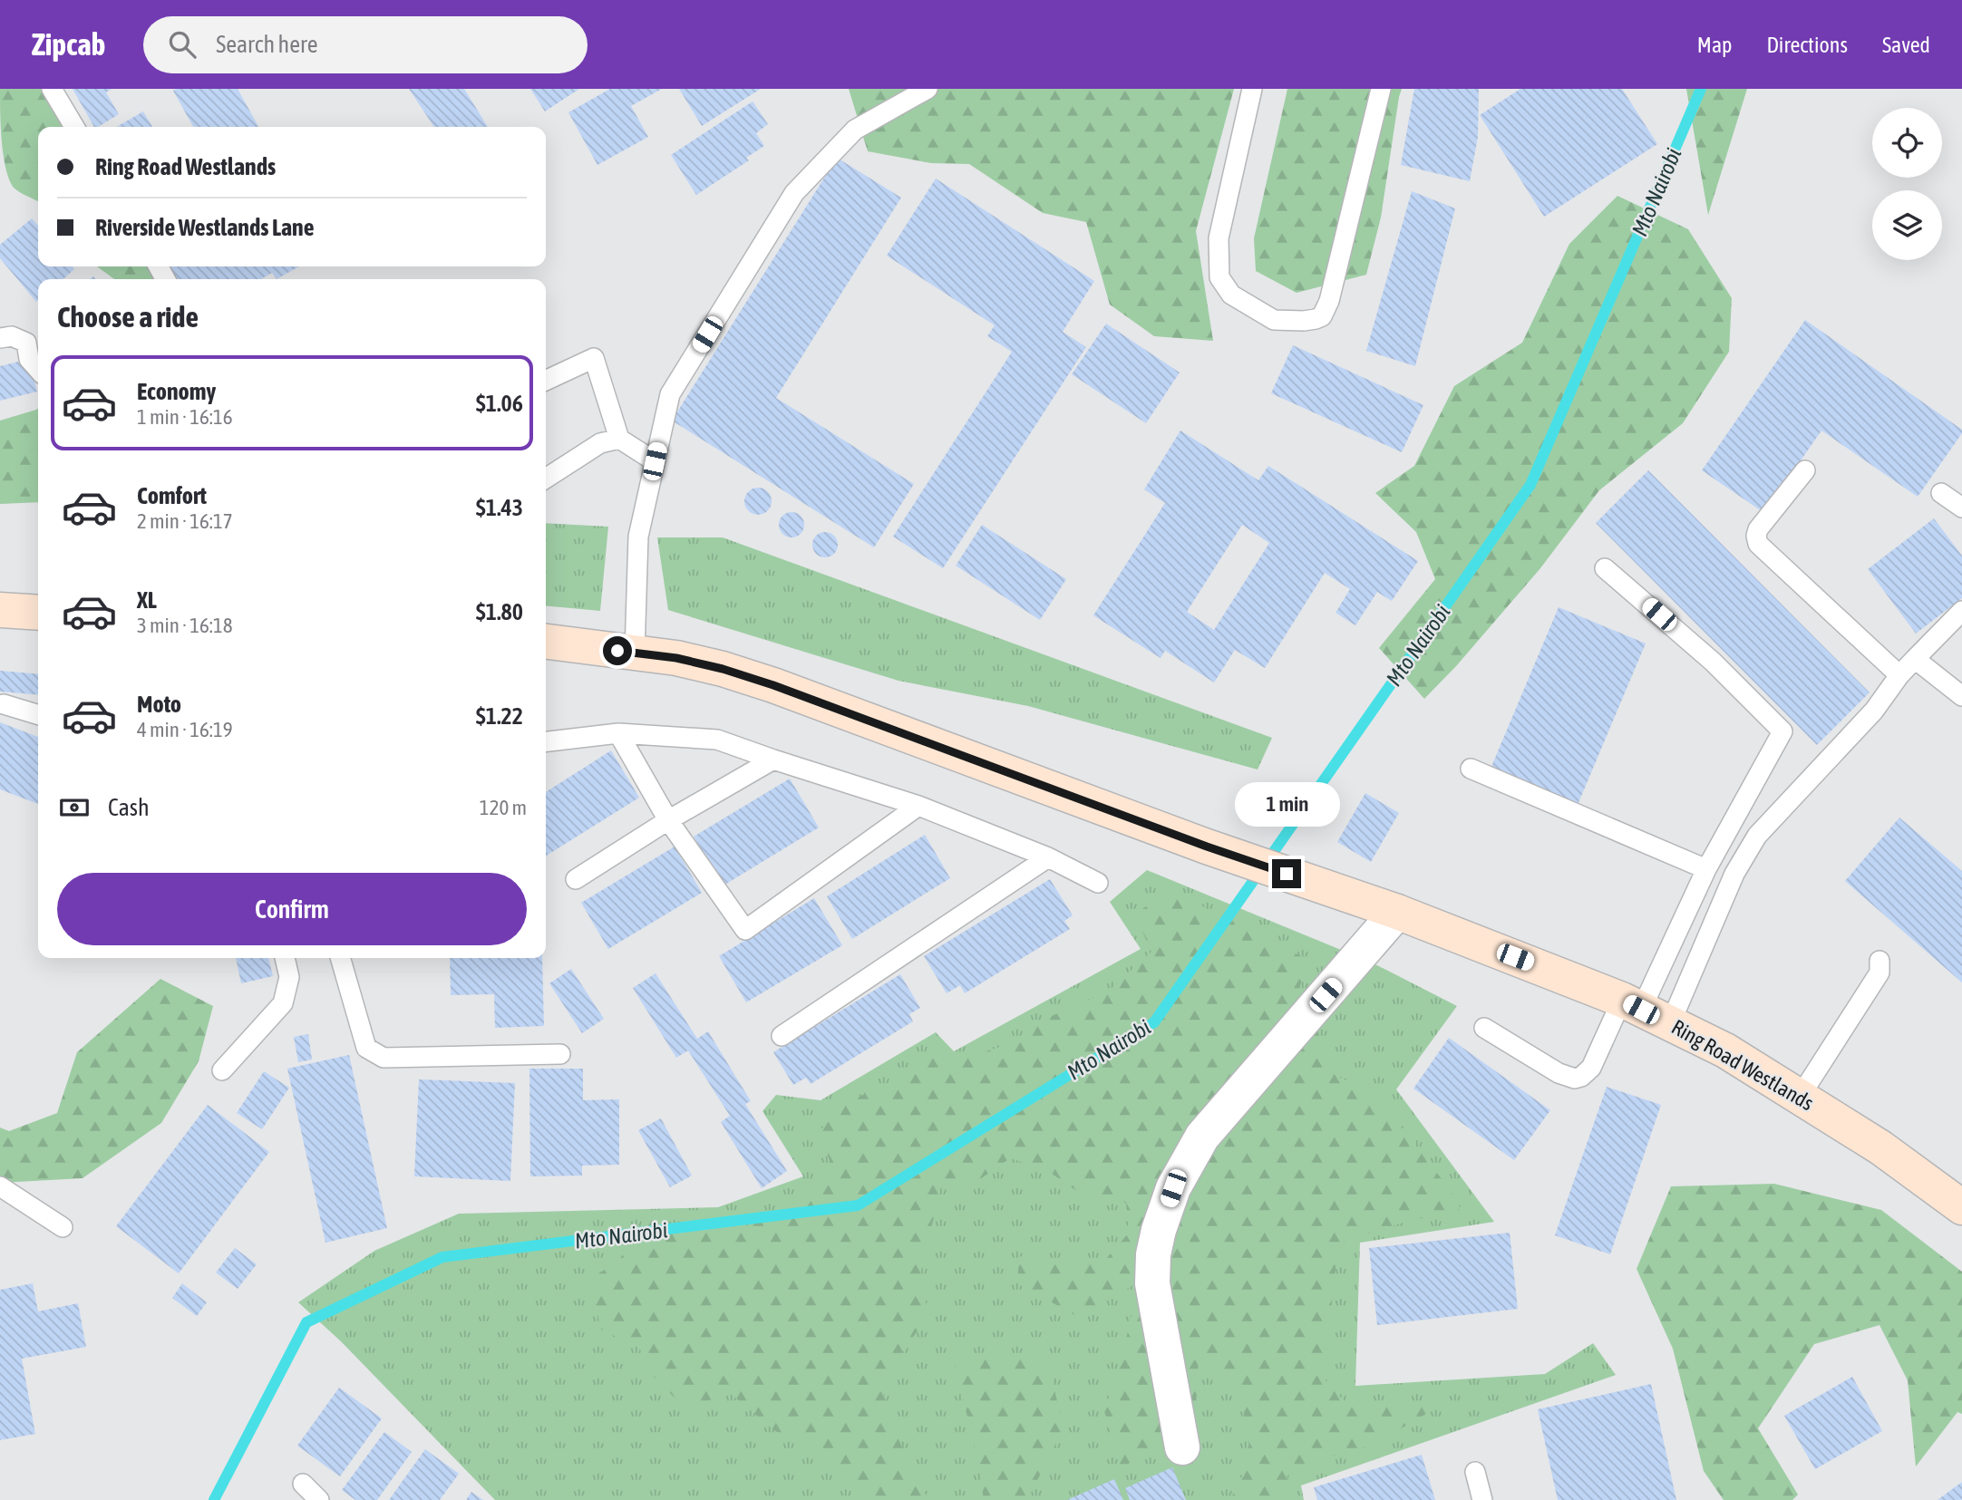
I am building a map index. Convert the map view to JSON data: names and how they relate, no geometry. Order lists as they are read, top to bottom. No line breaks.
{"streets":{"main road":["Ring Road Westlands"]},"water":["Mto Nairobi"],"page":{"header":"Zipcab","search":"Search here","nav":["Map","Directions","Saved"],"banner":["Ring Road Westlands","Riverside Westlands Lane"],"heading":"Choose a ride","list":[{"name":"Economy","note":"1 min · 16:16","value":"$1.06"},{"name":"Comfort","note":"2 min · 16:17","value":"$1.43"},{"name":"XL","note":"3 min · 16:18","value":"$1.80"},{"name":"Moto","note":"4 min · 16:19","value":"$1.22"}],"pay":["Cash","120 m"],"bubble":"1 min","buttons":"Confirm"}}
